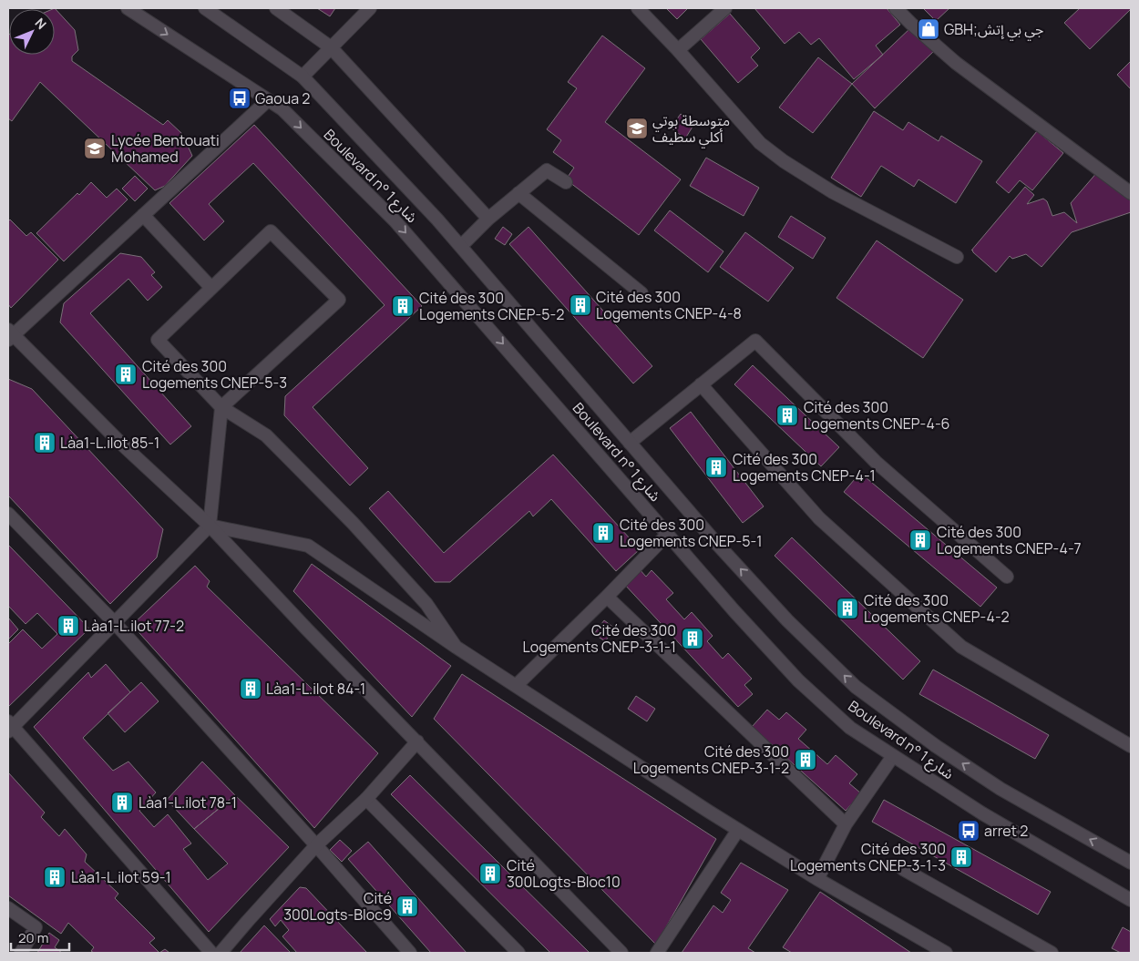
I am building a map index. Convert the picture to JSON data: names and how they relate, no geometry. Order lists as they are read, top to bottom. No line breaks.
{"streets":{"street":["Boulevard n° شارع 1"]},"places":{"shop":["GBH;جي بي إتش"],"bus stop":["Gaoua 2","arret 2"],"school or university":["متوسطة بوتي أكلي سطيف","Lycée Bentouati Mohamed"],"building":["Cité des 300 Logements CNEP-4-8","Cité des 300 Logements CNEP-5-2","Cité des 300 Logements CNEP-5-3","Cité des 300 Logements CNEP-4-6","Làa1-L.ilot 85-1","Cité des 300 Logements CNEP-4-1","Cité des 300 Logements CNEP-5-1","Cité des 300 Logements CNEP-4-7","Cité des 300 Logements CNEP-4-2","Làa1-L.ilot 77-2","Cité des 300 Logements CNEP-3-1-1","Làa1-L.ilot 84-1","Cité des 300 Logements CNEP-3-1-2","Làa1-L.ilot 78-1","Cité des 300 Logements CNEP-3-1-3","Cité 300Logts-Bloc10","Làa1-L.ilot 59-1","Cité 300Logts-Bloc9"]},"scale_bar":"20 m","north":"top right"}
